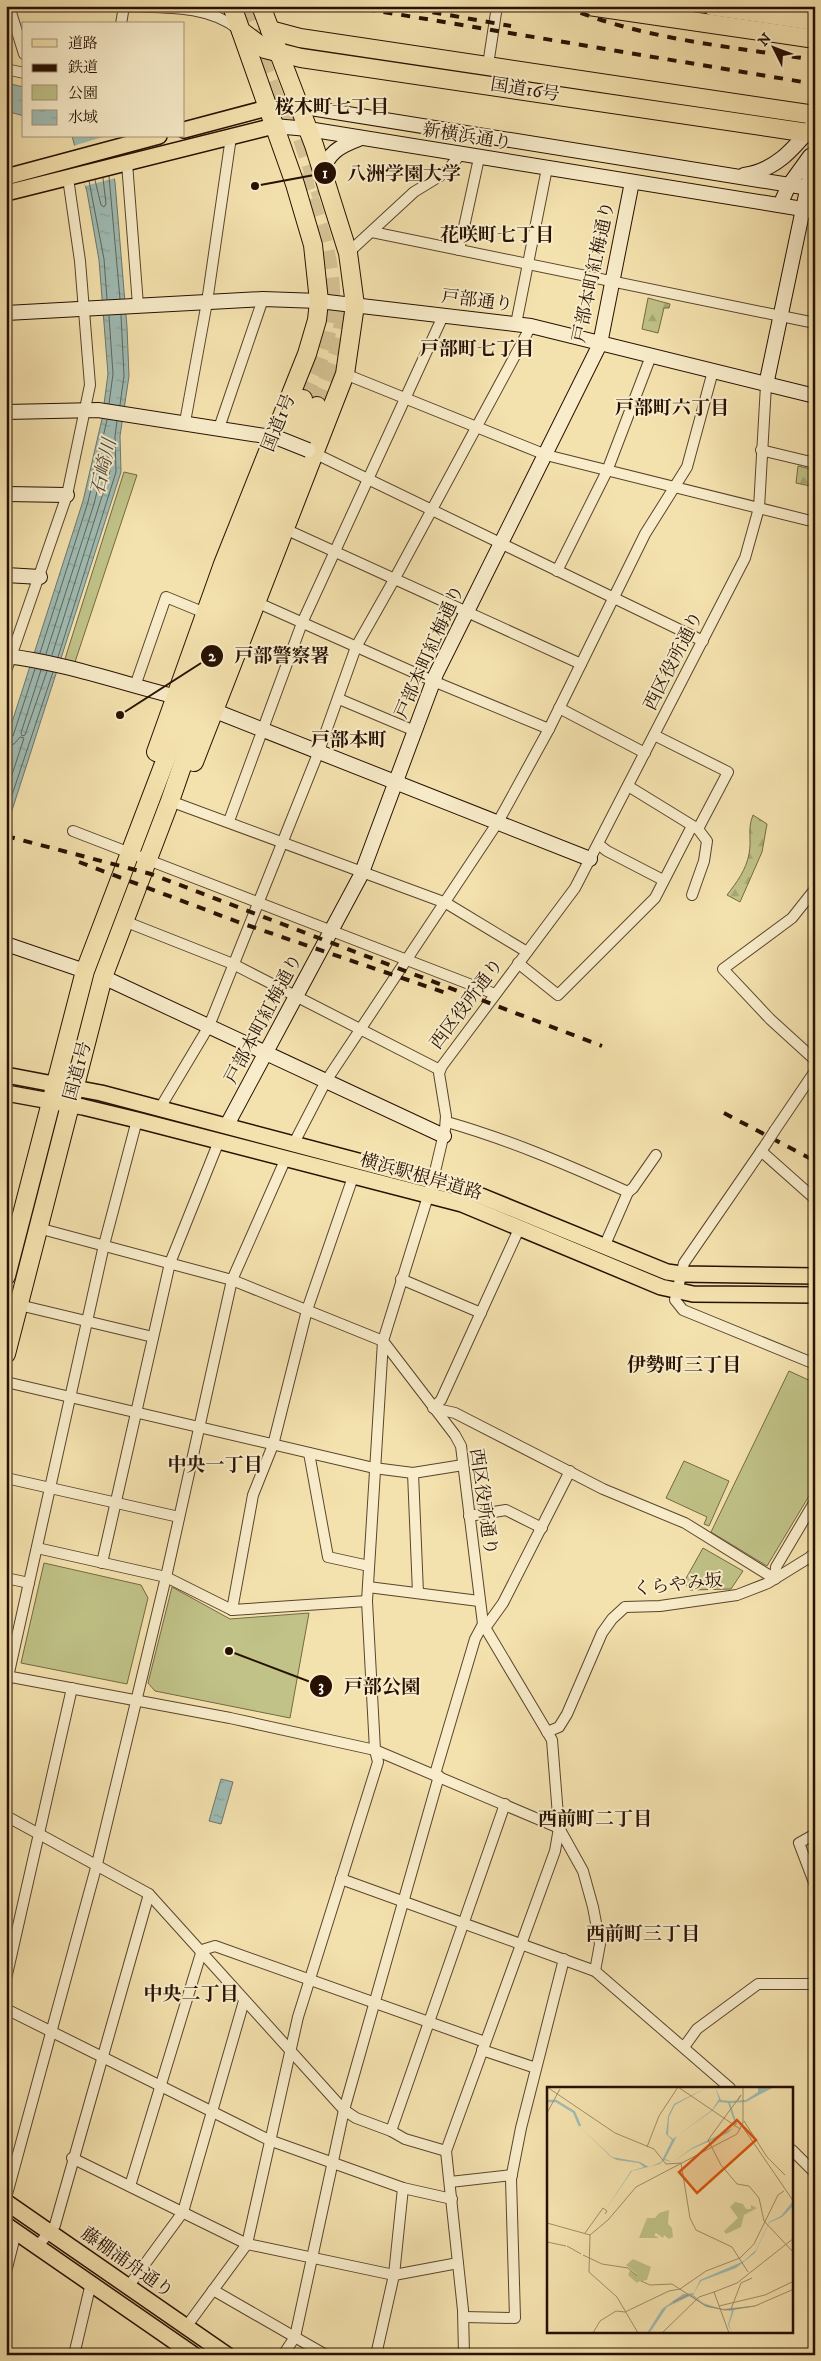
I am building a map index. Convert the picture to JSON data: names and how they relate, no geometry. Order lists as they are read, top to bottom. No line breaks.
{"streets":{"highway":["国道16号","国道1号"],"main road":["新横浜通り","横浜駅根岸道路","藤棚浦舟通り"],"street":["戸部本町紅梅通り","戸部通り","西区役所通り","くらやみ坂"]},"crossings":[["国道16号","国道1号"],["新横浜通り","戸部本町紅梅通り"],["新横浜通り","国道1号"],["戸部本町紅梅通り","戸部通り"],["戸部本町紅梅通り","横浜駅根岸道路"],["戸部通り","国道1号"],["戸部通り","西区役所通り"],["国道1号","横浜駅根岸道路"],["西区役所通り","横浜駅根岸道路"],["西区役所通り","くらやみ坂"]],"districts":["桜木町七丁目","花咲町七丁目","戸部町七丁目","戸部町六丁目","戸部本町","伊勢町三丁目","中央一丁目","西前町二丁目","西前町三丁目","中央二丁目"],"water":["石崎川"],"places":["八洲学園大学","戸部警察署","戸部公園"],"legend":["道路","鉄道","公園","水域"],"north":"top left"}
